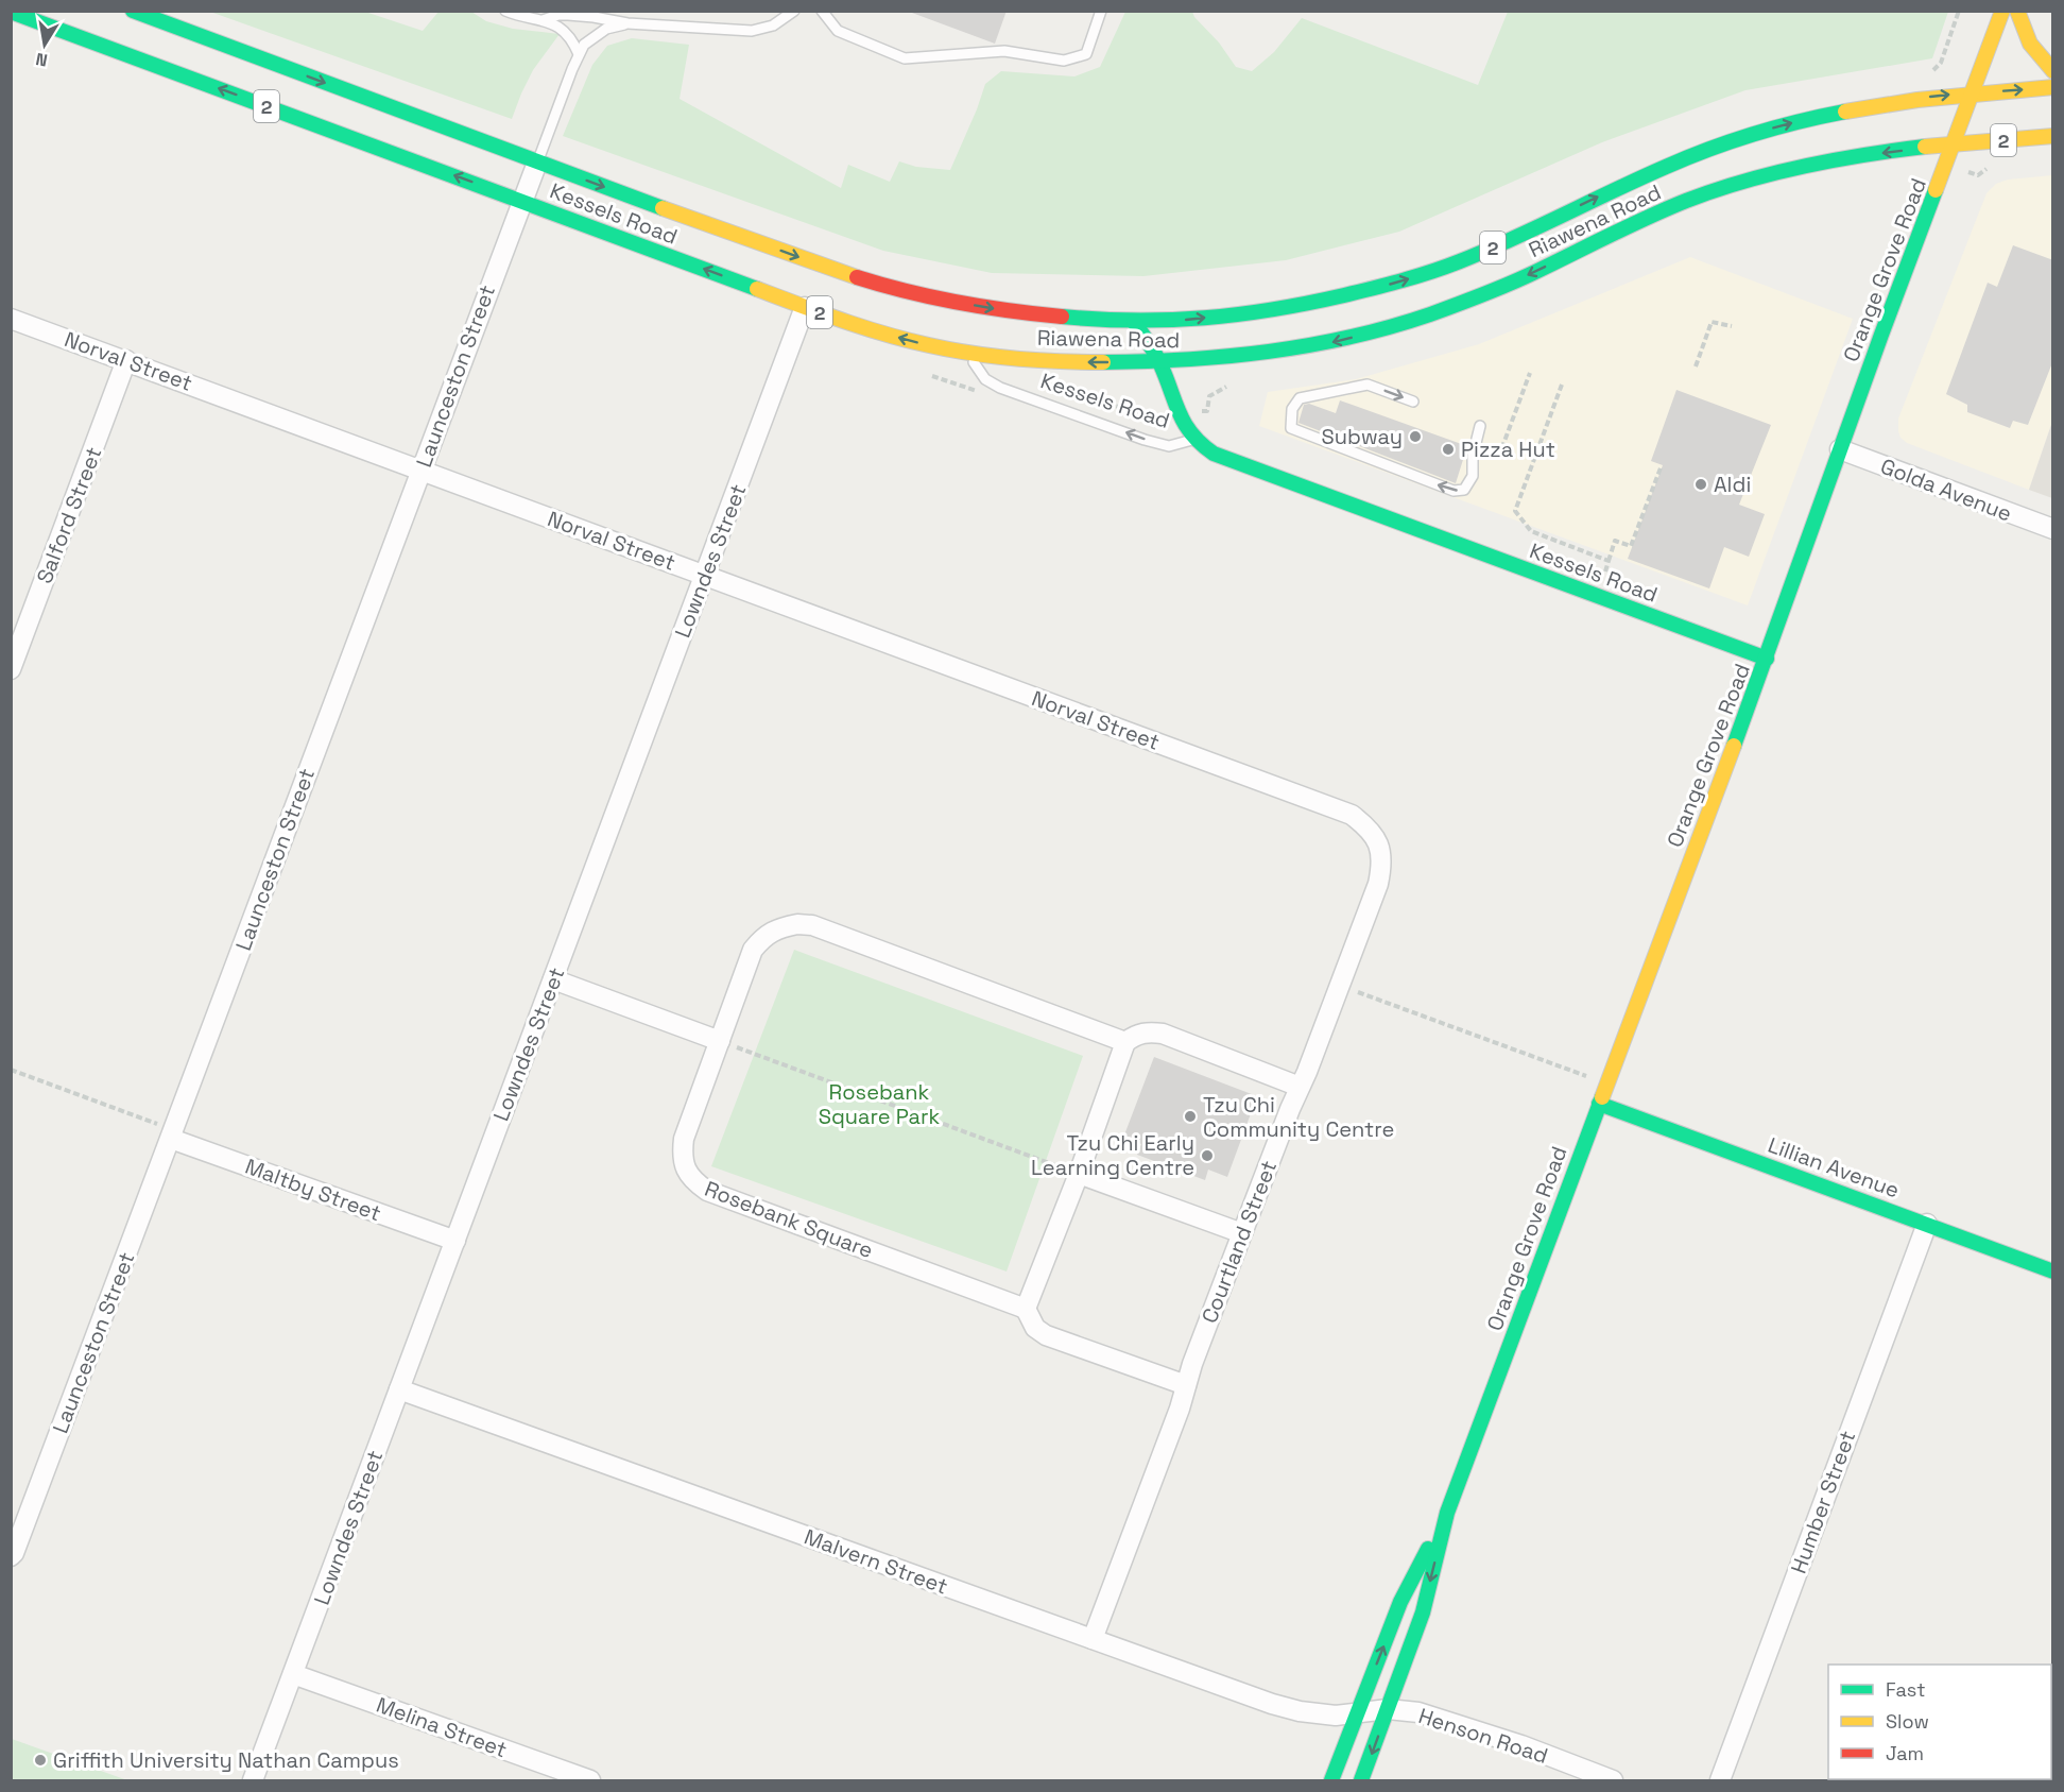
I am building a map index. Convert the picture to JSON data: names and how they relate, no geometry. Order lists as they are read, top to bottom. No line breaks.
{"streets":{"main road":["2","Kessels Road","Riawena Road","Orange Grove Road","Lillian Avenue"],"street":["Norval Street","Launceston Street","Golda Avenue","Salford Street","Lowndes Street","Maltby Street","Rosebank Square","Courtland Street","Humber Street","Malvern Street","Melina Street","Henson Road"]},"crossings":[["Kessels Road","Riawena Road"],["Kessels Road","Orange Grove Road"],["Kessels Road","Launceston Street"],["Kessels Road","Lowndes Street"],["Riawena Road","Orange Grove Road"],["Orange Grove Road","Golda Avenue"],["Orange Grove Road","Lillian Avenue"],["Orange Grove Road","Malvern Street"],["Orange Grove Road","Henson Road"],["Norval Street","Launceston Street"],["Norval Street","Salford Street"],["Norval Street","Lowndes Street"],["Norval Street","Courtland Street"],["Launceston Street","Maltby Street"],["Lowndes Street","Maltby Street"],["Lowndes Street","Malvern Street"],["Lowndes Street","Melina Street"],["Lillian Avenue","Humber Street"],["Courtland Street","Malvern Street"],["Malvern Street","Henson Road"]],"parks":["Rosebank Square Park"],"places":["Subway","Pizza Hut","Aldi","Tzu Chi Community Centre","Tzu Chi Early Learning Centre","Griffith University Nathan Campus"],"legend":["Fast","Slow","Jam"],"north":"bottom"}
